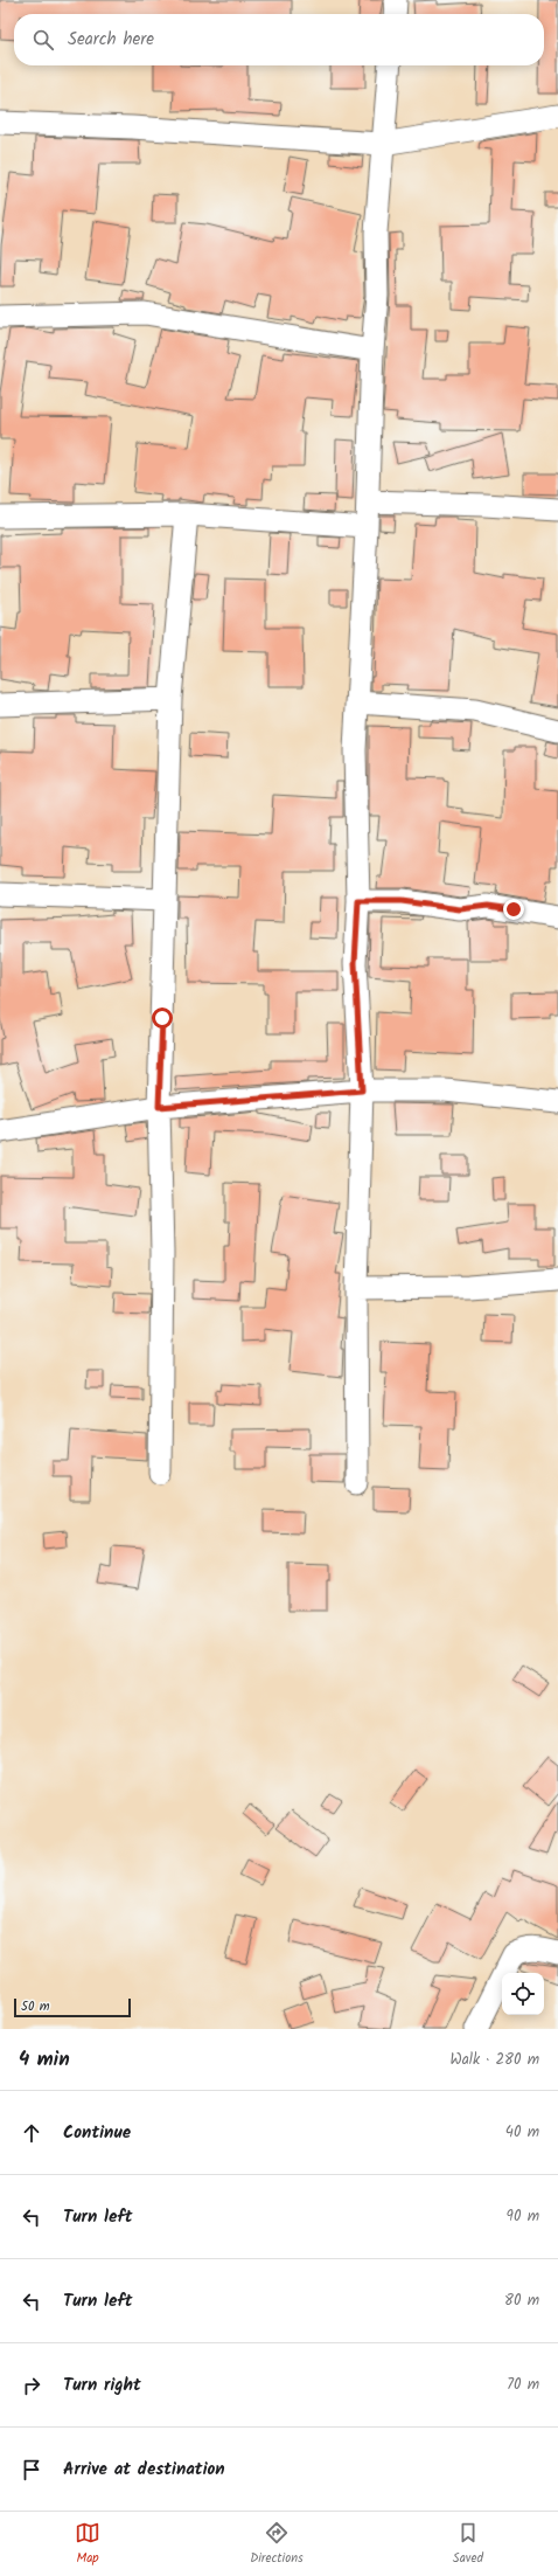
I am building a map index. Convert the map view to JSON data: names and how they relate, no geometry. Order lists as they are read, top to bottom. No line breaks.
{"scale_bar":"50 m","page":{"search":"Search here","scale":"50 m","heading":["4 min","Walk · 280 m"],"list":[["Continue","40 m"],["Turn left","90 m"],["Turn left","80 m"],["Turn right","70 m"],"Arrive at destination"],"nav":["Map","Directions","Saved"]}}
